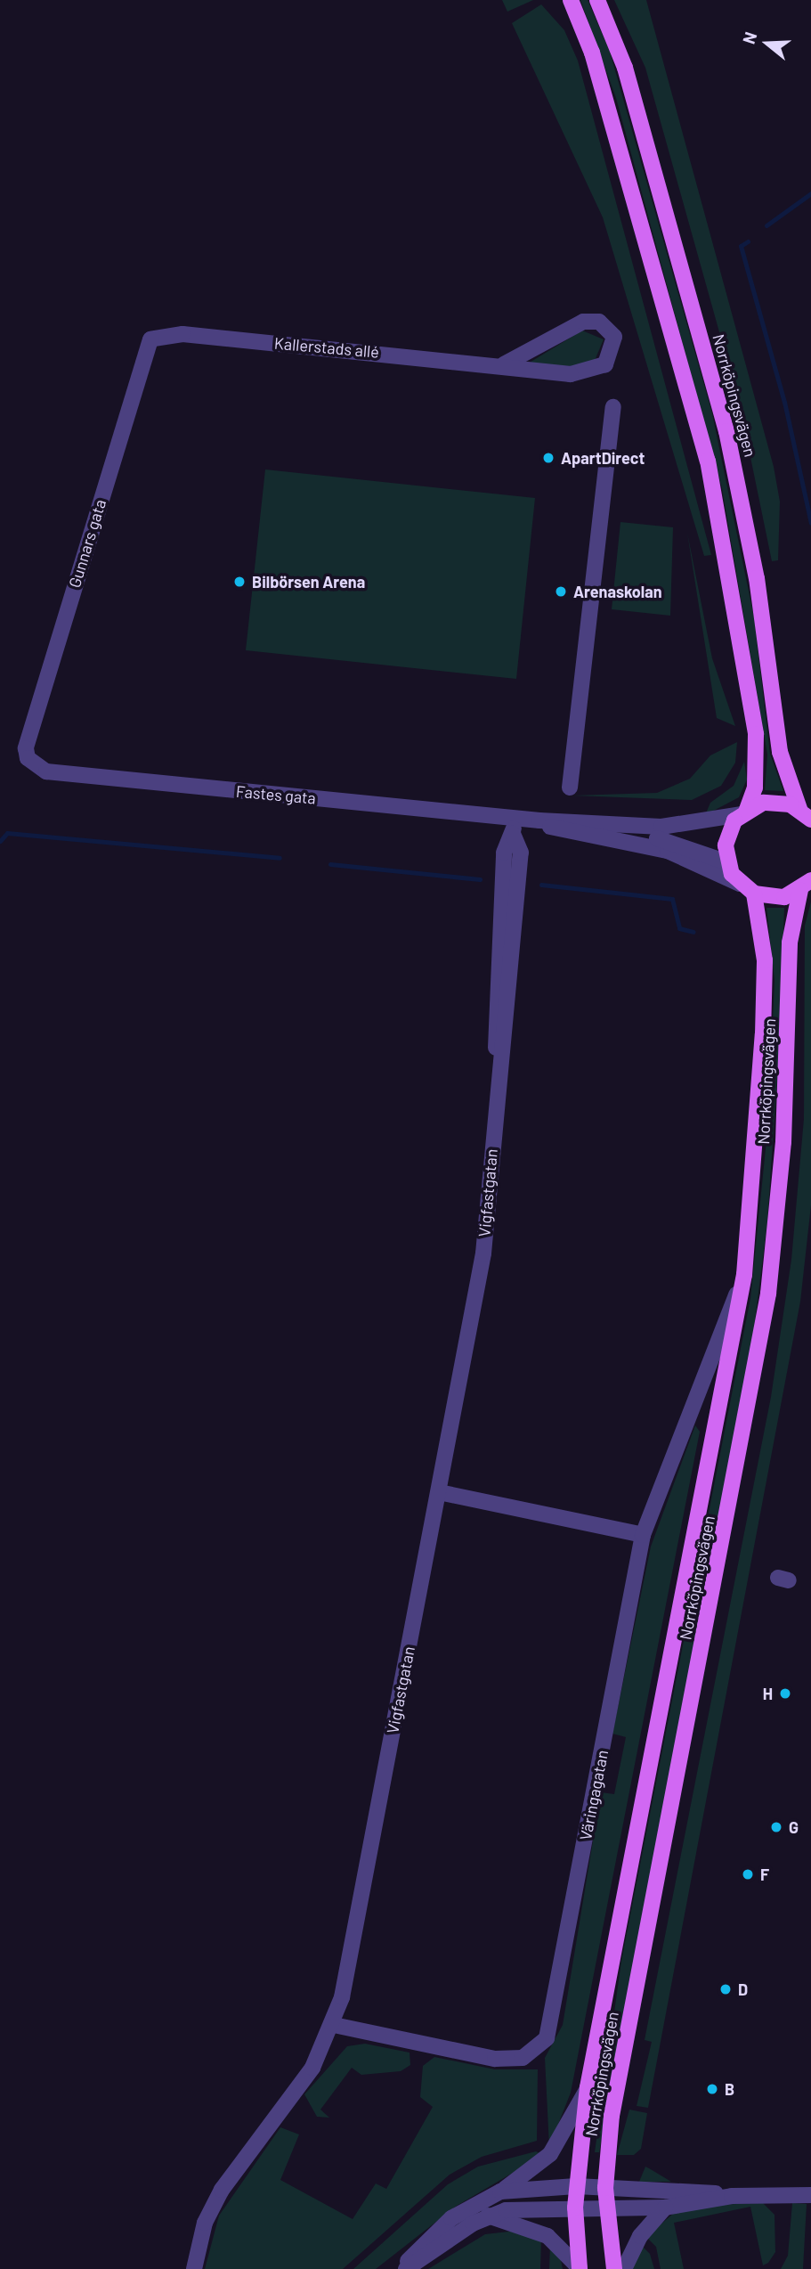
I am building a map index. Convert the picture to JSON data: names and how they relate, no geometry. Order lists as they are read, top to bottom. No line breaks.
{"streets":{"main road":["Norrköpingsvägen"],"street":["Kallerstads allé","Gunnars gata","Fastes gata","Vigfastgatan","Väringagatan"]},"crossings":[["Kallerstads allé","Gunnars gata"],["Norrköpingsvägen","Väringagatan"],["Gunnars gata","Fastes gata"],["Fastes gata","Vigfastgatan"],["Vigfastgatan","Väringagatan"]],"places":["ApartDirect","Bilbörsen Arena","Arenaskolan","H","G","F","D","B"],"north":"left"}
